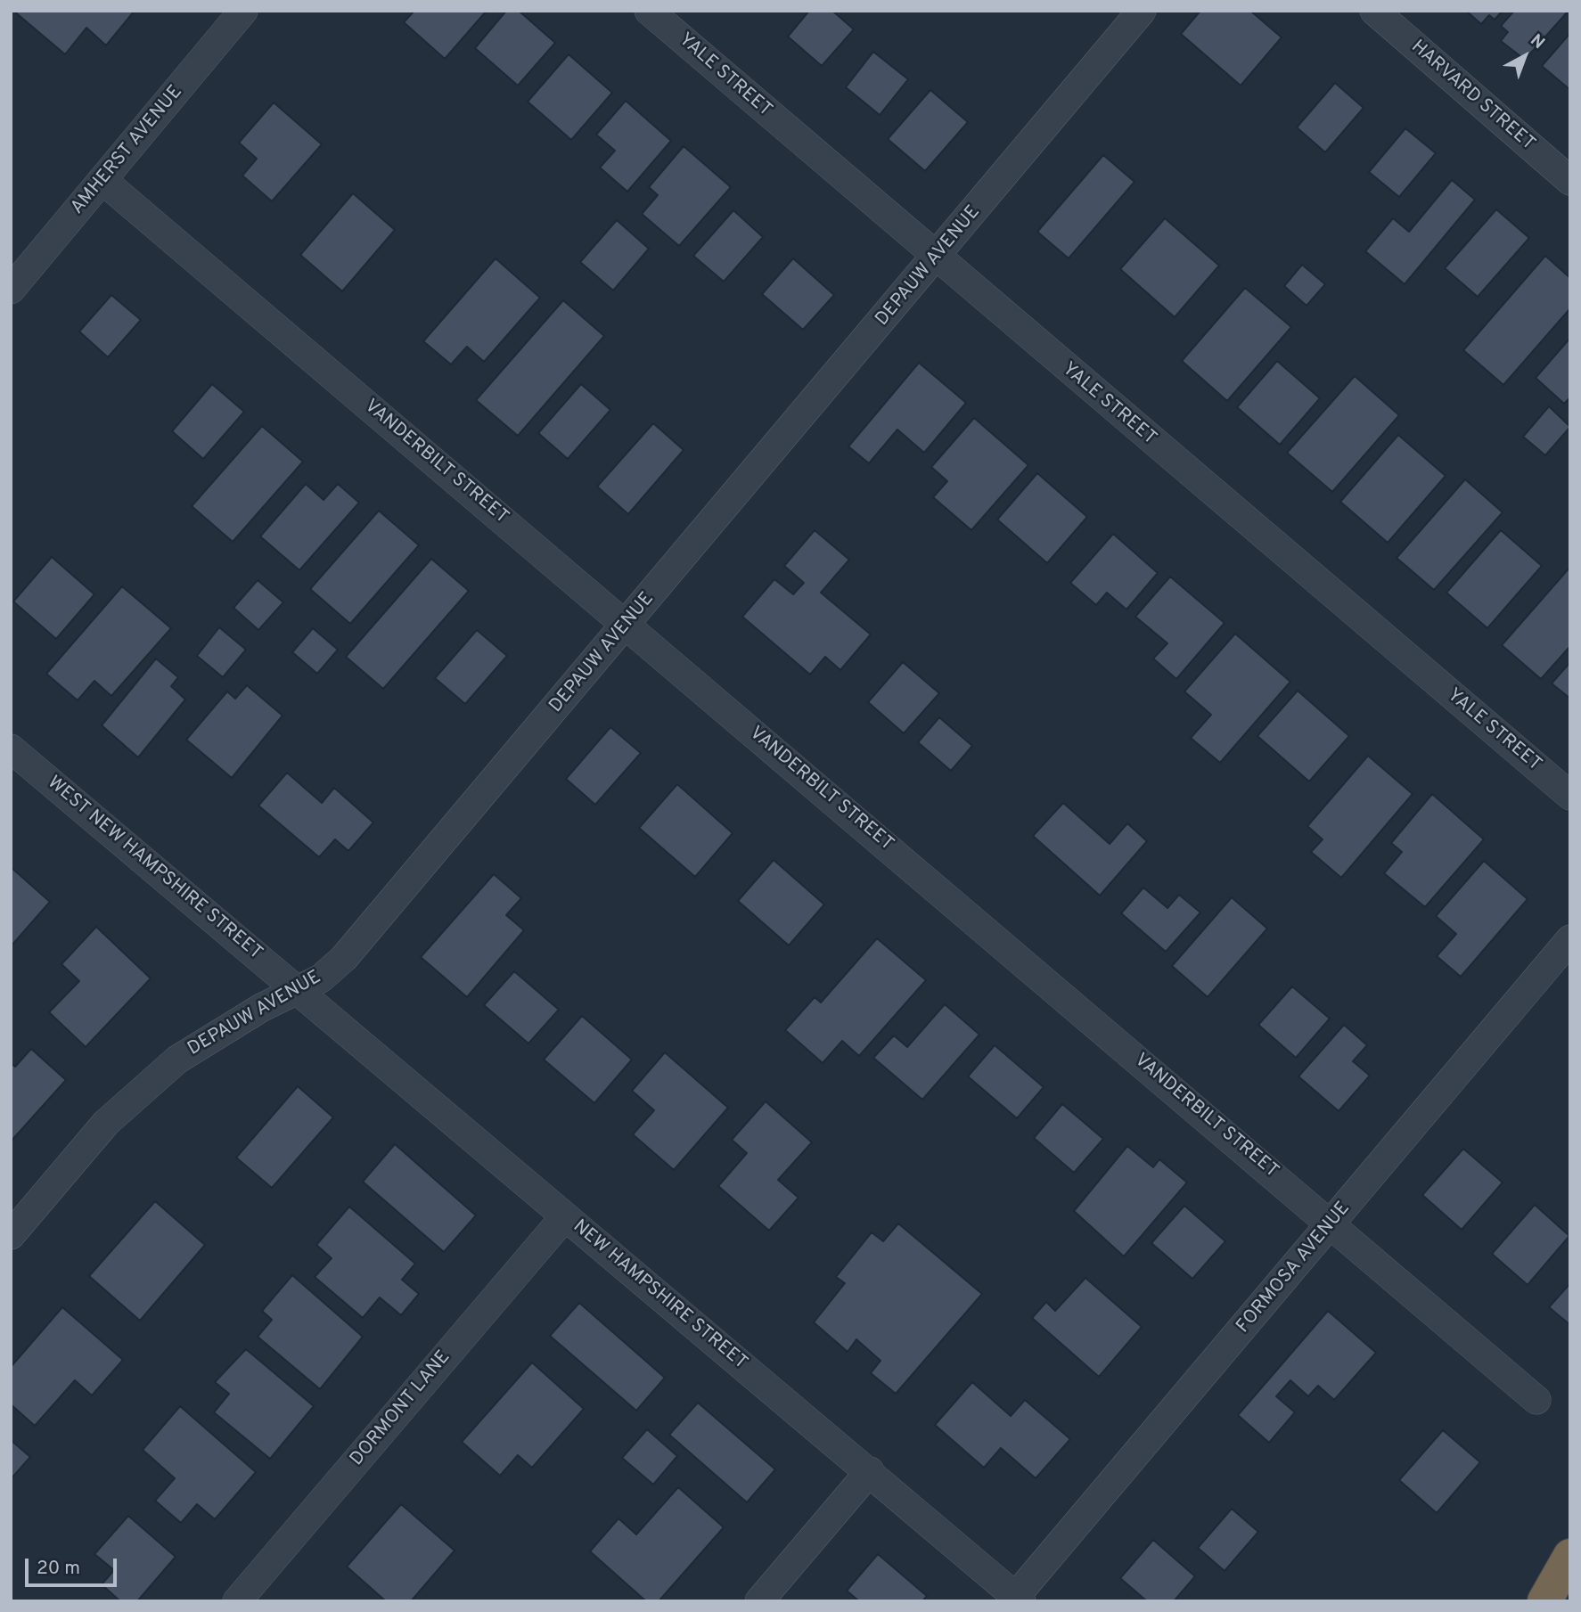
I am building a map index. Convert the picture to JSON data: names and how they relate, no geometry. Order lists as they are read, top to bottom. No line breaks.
{"streets":{"street":["YALE STREET","HARVARD STREET","AMHERST AVENUE","DEPAUW AVENUE","VANDERBILT STREET","WEST NEW HAMPSHIRE STREET","FORMOSA AVENUE","NEW HAMPSHIRE STREET","DORMONT LANE"]},"crossings":[["YALE STREET","DEPAUW AVENUE"],["AMHERST AVENUE","VANDERBILT STREET"],["DEPAUW AVENUE","VANDERBILT STREET"],["DEPAUW AVENUE","WEST NEW HAMPSHIRE STREET"],["DEPAUW AVENUE","NEW HAMPSHIRE STREET"],["VANDERBILT STREET","FORMOSA AVENUE"],["WEST NEW HAMPSHIRE STREET","NEW HAMPSHIRE STREET"],["FORMOSA AVENUE","NEW HAMPSHIRE STREET"],["NEW HAMPSHIRE STREET","DORMONT LANE"]],"scale_bar":"20 m","north":"top right"}
